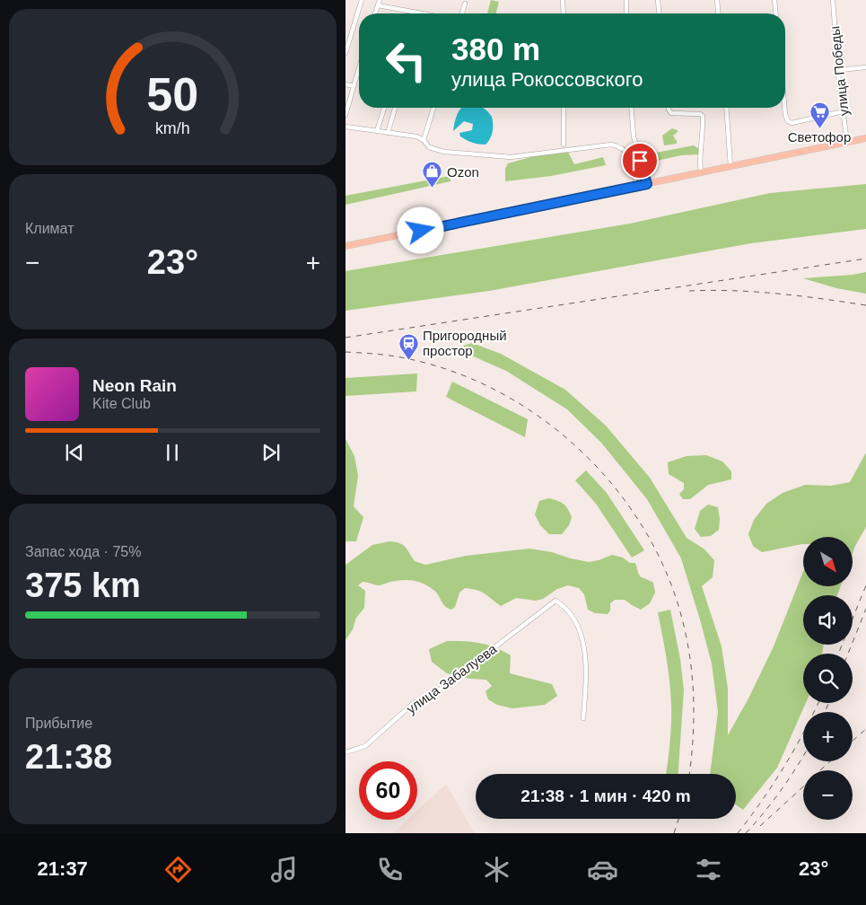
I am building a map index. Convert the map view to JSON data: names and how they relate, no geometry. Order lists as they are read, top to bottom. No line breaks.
{"streets":{"street":["улица Победы","улица Забалуева"]},"places":{"supermarket":["Светофор"],"shop":["Ozon"],"station":["Пригородный простор"]},"north":"bottom right","page":{"turn":["380 m","улица Рокоссовского"],"tile":["Климат",["Запас хода · 75%","375 km"],["Прибытие","21:38"]],"heat":["−","23°","+"],"song":["Neon Rain","Kite Club"],"map_buttons":["+","−"],"limit":"60","trip":"21:38 · 1 мин · 420 m","tabs":["21:37","23°"],"gauge":["50","km/h"]}}
